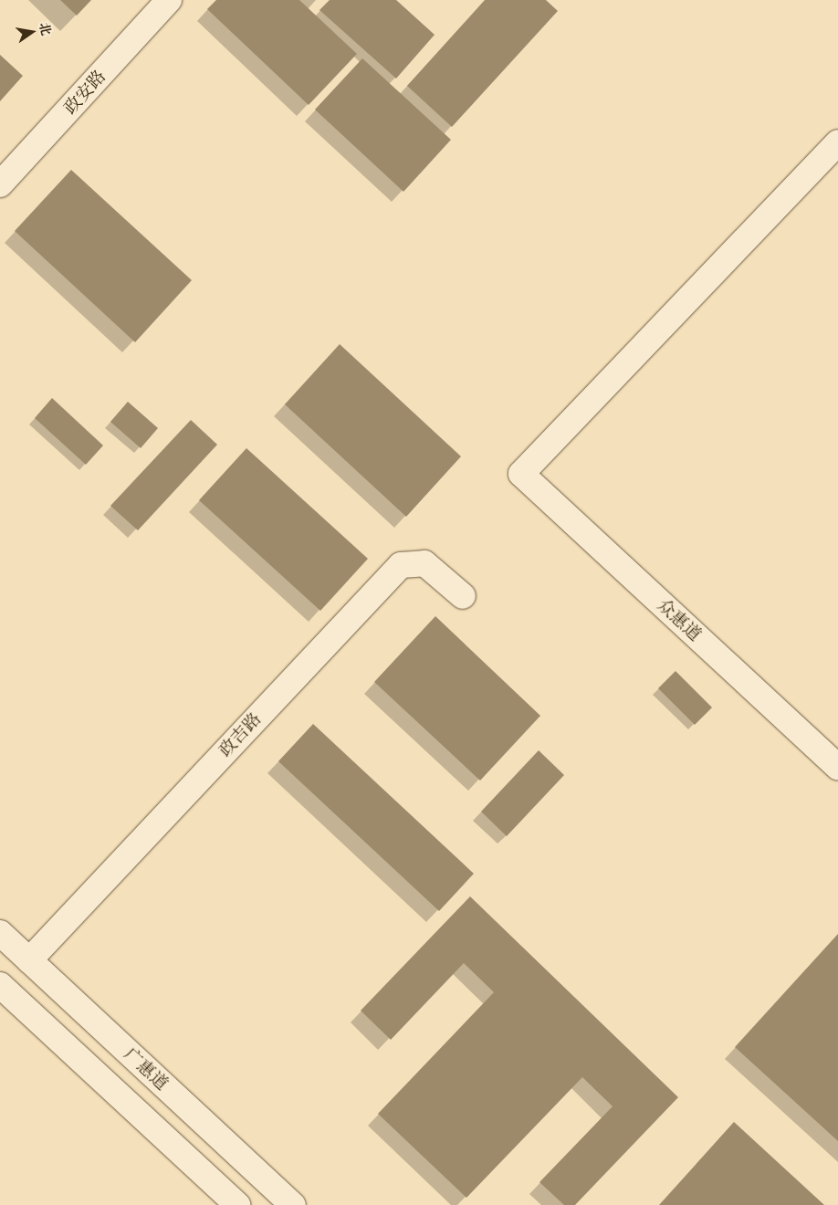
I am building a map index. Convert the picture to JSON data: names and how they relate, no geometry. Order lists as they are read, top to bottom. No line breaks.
{"streets":{"street":["政安路","众惠道","政吉路","广惠道"]},"crossings":[["政吉路","广惠道"]],"north":"right"}
